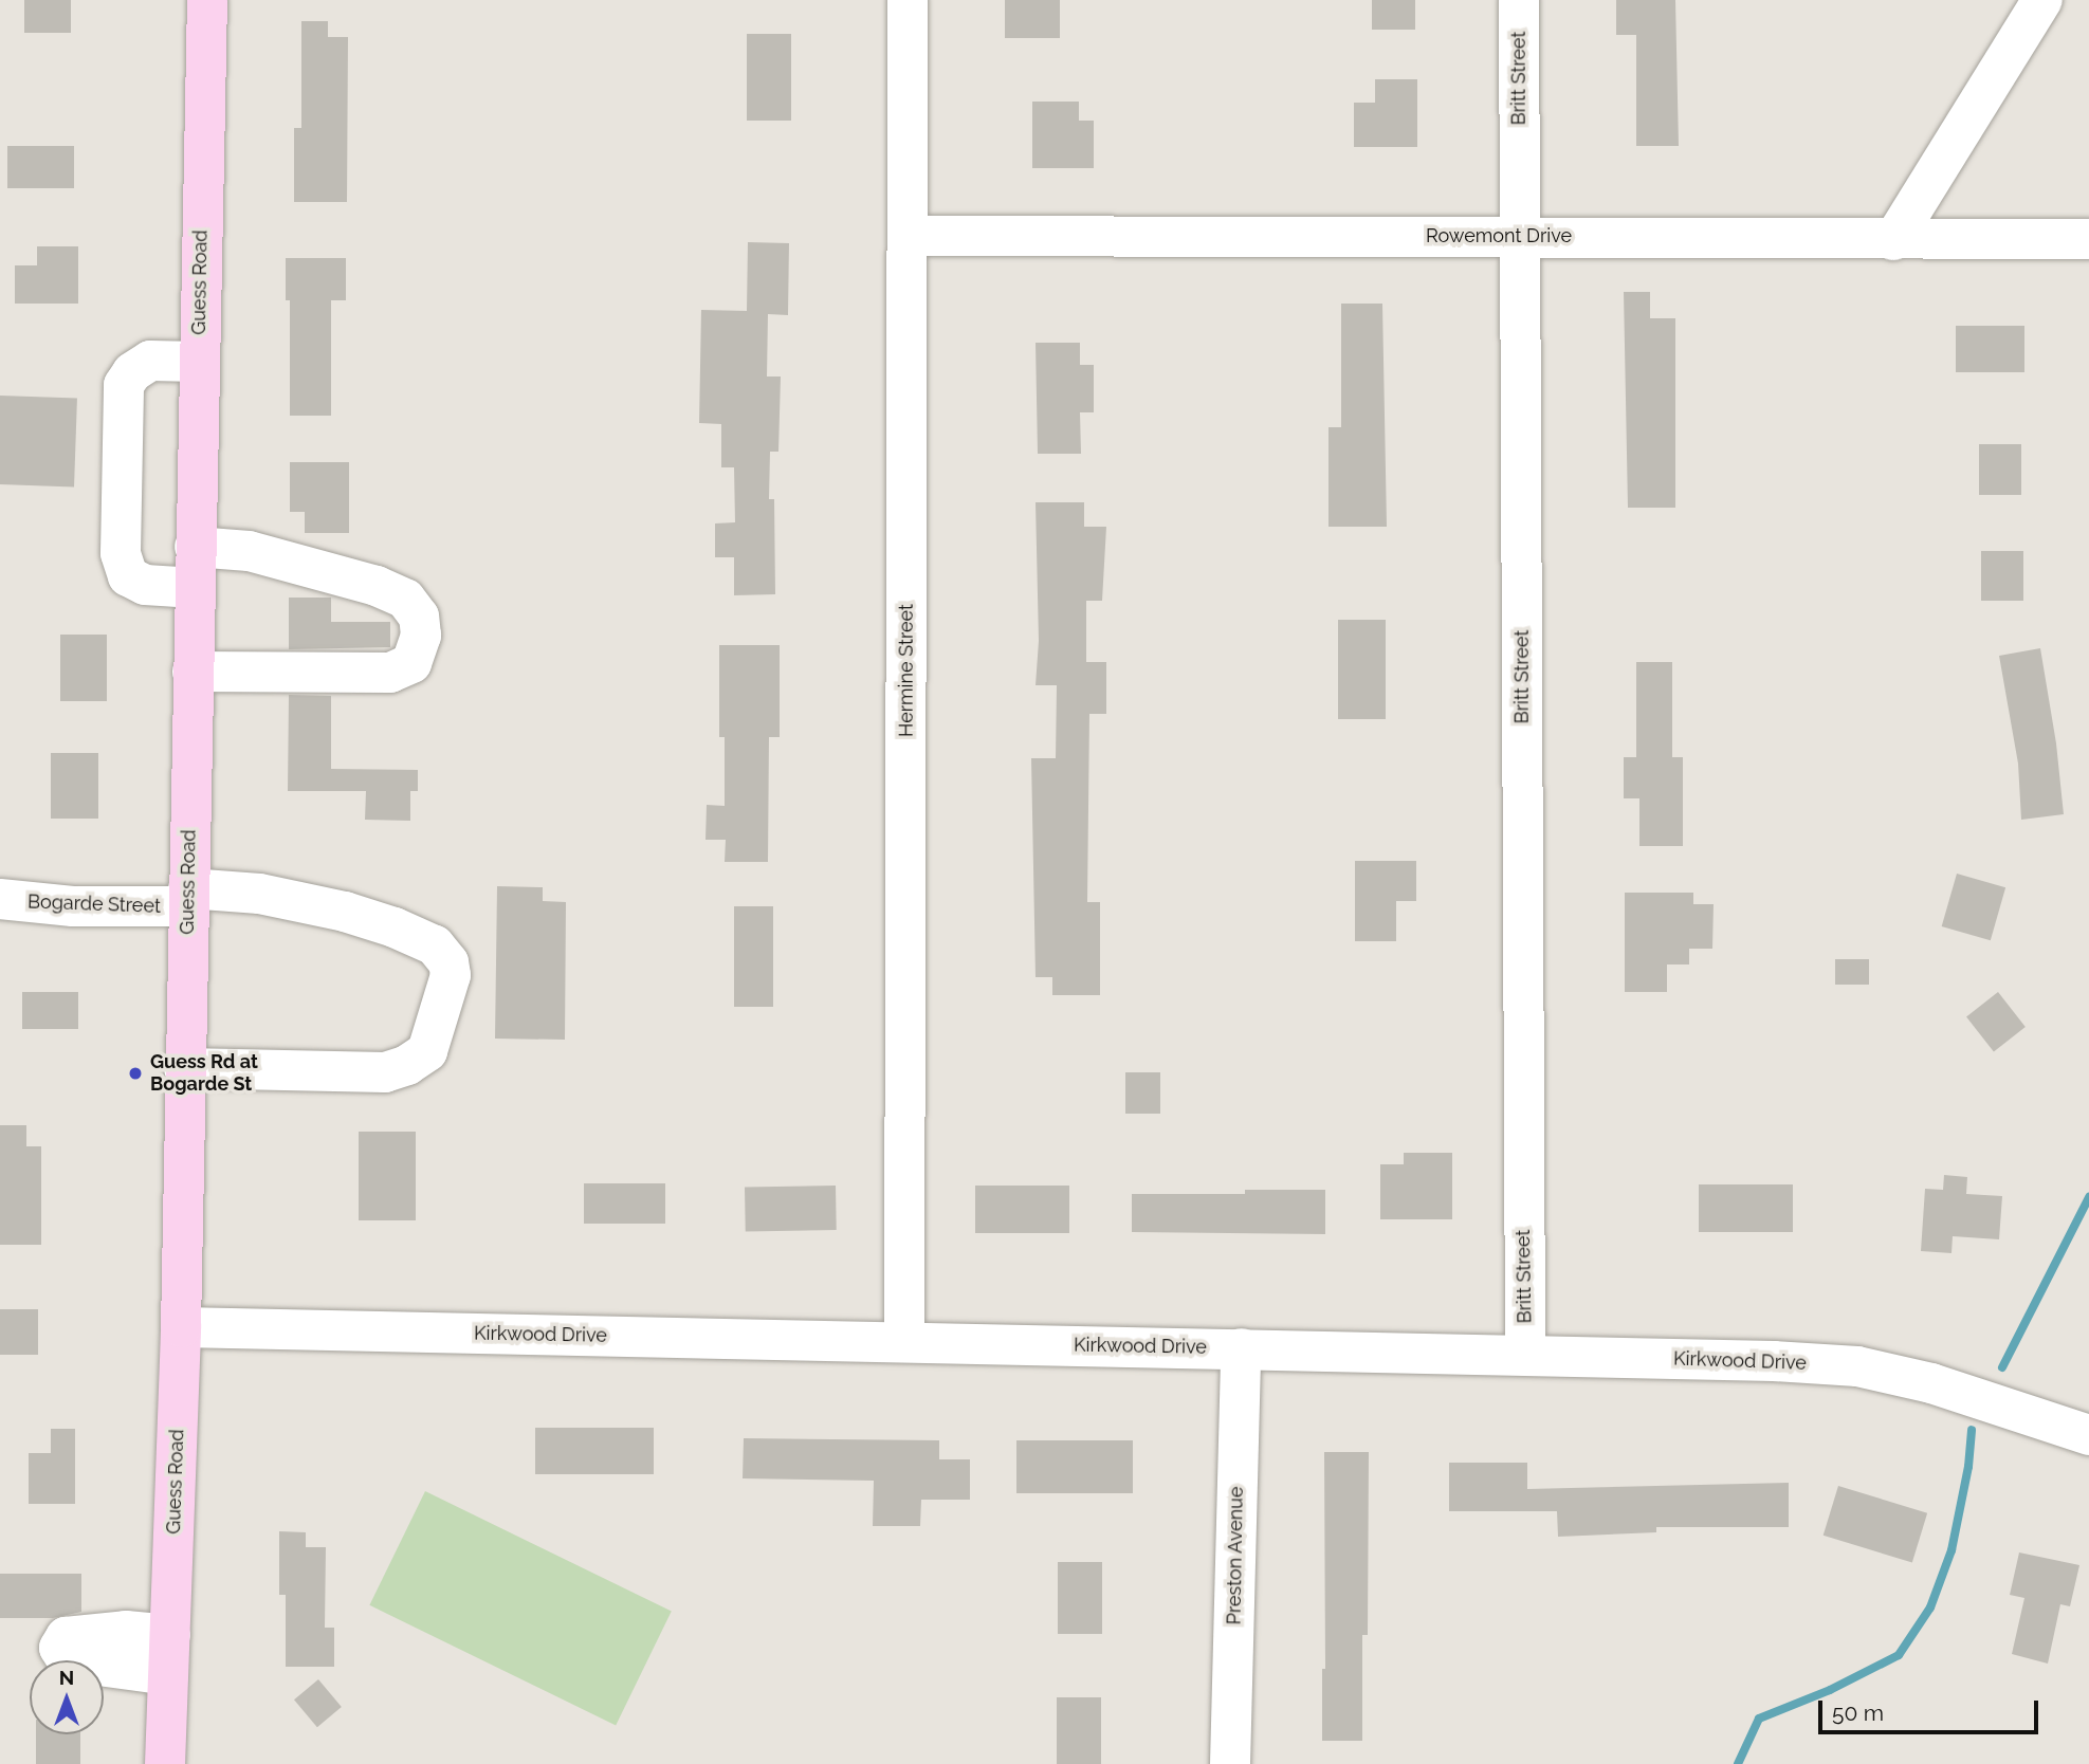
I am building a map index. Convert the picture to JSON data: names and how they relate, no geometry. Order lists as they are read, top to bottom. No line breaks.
{"streets":{"main road":["Guess Road"],"street":["Britt Street","Rowemont Drive","Hermine Street","Bogarde Street","Kirkwood Drive","Preston Avenue"]},"crossings":[["Britt Street","Rowemont Drive"],["Britt Street","Kirkwood Drive"],["Rowemont Drive","Hermine Street"],["Guess Road","Bogarde Street"],["Guess Road","Kirkwood Drive"],["Hermine Street","Kirkwood Drive"],["Kirkwood Drive","Preston Avenue"]],"places":["Guess Rd at Bogarde St"],"scale_bar":"50 m","north":"top"}
